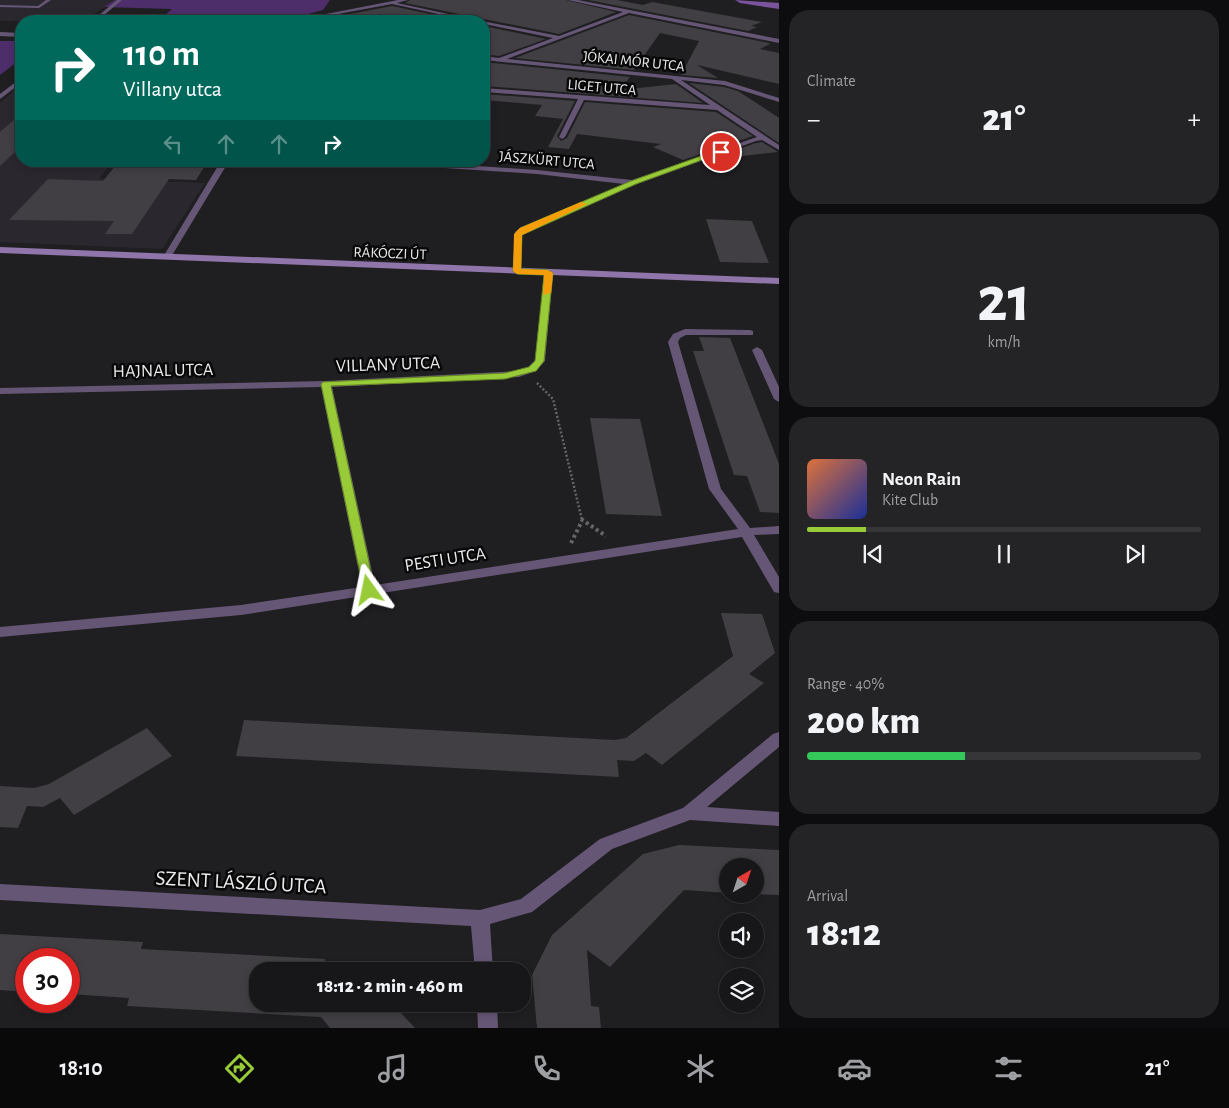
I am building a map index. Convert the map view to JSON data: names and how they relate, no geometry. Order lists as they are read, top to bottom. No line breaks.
{"streets":{"street":["JÓKAI MÓR UTCA","LIGET UTCA","JÁSZKÜRT UTCA","RÁKÓCZI ÚT","VILLANY UTCA","HAJNAL UTCA","PESTI UTCA","SZENT LÁSZLÓ UTCA"]},"crossings":[["VILLANY UTCA","HAJNAL UTCA"],["VILLANY UTCA","PESTI UTCA"]],"north":"top right","page":{"tile":["Climate",["21","km/h"],["Range · 40%","200 km"],["Arrival","18:12"]],"turn":["110 m","Villany utca"],"heat":["−","21°","+"],"song":["Neon Rain","Kite Club"],"limit":"30","trip":"18:12 · 2 min · 460 m","tabs":["18:10","21°"]}}
